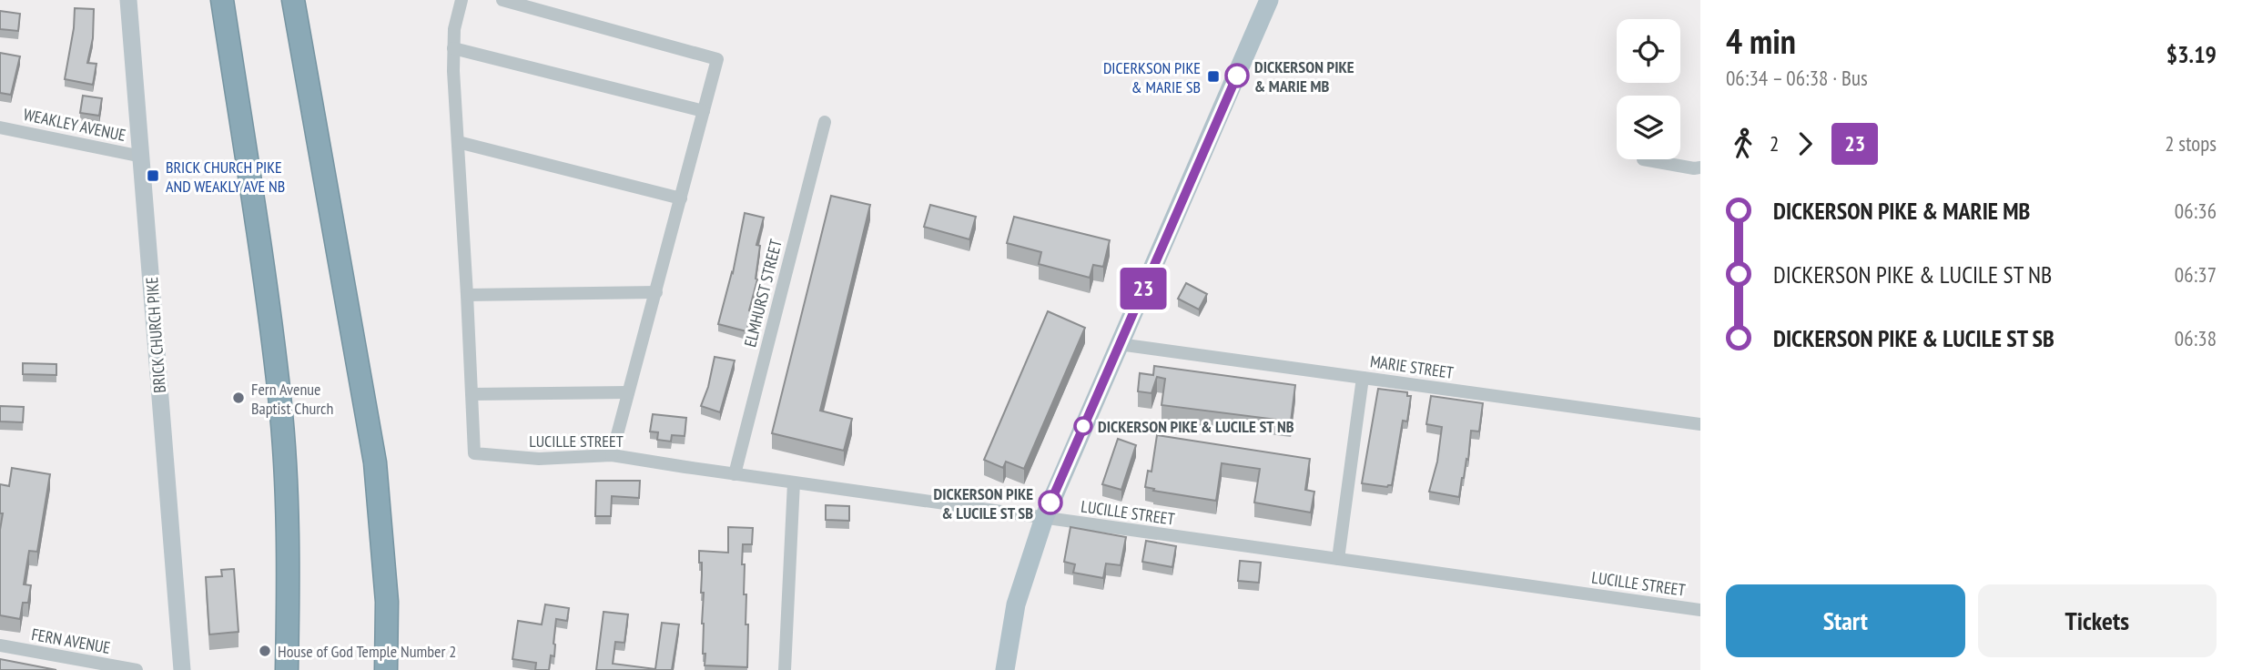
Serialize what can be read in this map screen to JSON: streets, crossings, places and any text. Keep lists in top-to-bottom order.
{
  "streets": {
    "street": [
      "WEAKLEY AVENUE",
      "ELMHURST STREET",
      "BRICK CHURCH PIKE",
      "MARIE STREET",
      "LUCILLE STREET",
      "FERN AVENUE"
    ]
  },
  "crossings": [
    ["WEAKLEY AVENUE", "BRICK CHURCH PIKE"],
    ["ELMHURST STREET", "LUCILLE STREET"]
  ],
  "places": {
    "other": [
      "DICKERSON PIKE & MARIE MB",
      "Fern Avenue Baptist Church",
      "DICKERSON PIKE & LUCILE ST NB",
      "DICKERSON PIKE & LUCILE ST SB",
      "House of God Temple Number 2"
    ],
    "transit": ["DICERKSON PIKE & MARIE SB", "BRICK CHURCH PIKE AND WEAKLY AVE NB"]
  },
  "lines": ["bus line 23"],
  "page": {
    "on_map": "23",
    "heading": ["4 min", "06:34 – 06:38 · Bus", "$3.19"],
    "legs": ["2", "23", "2 stops"],
    "list": [
      {
        "name": "DICKERSON PIKE & MARIE MB",
        "value": "06:36"
      },
      {
        "name": "DICKERSON PIKE & LUCILE ST NB",
        "value": "06:37"
      },
      {
        "name": "DICKERSON PIKE & LUCILE ST SB",
        "value": "06:38"
      }
    ],
    "buttons": ["Start", "Tickets"]
  }
}
